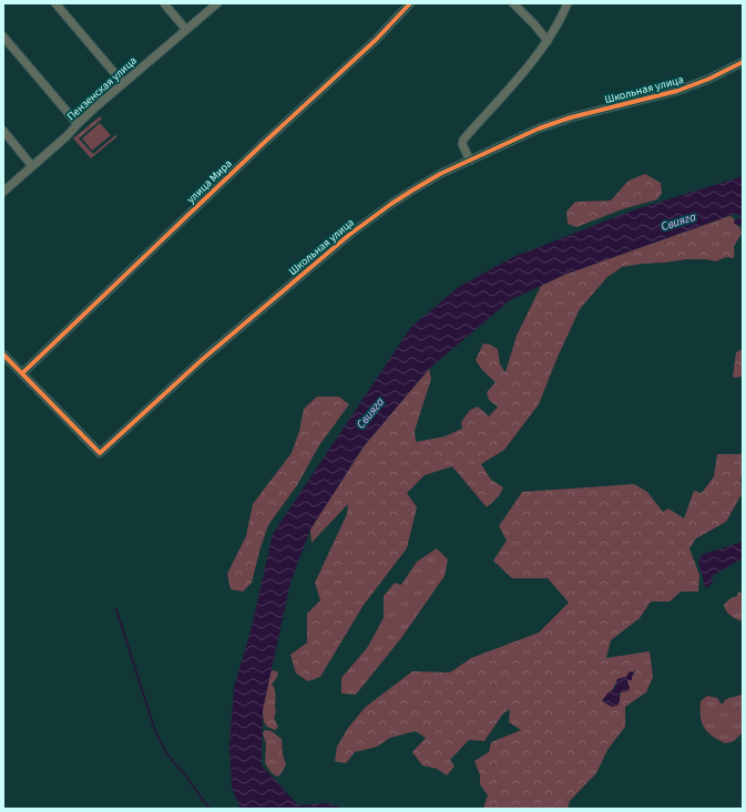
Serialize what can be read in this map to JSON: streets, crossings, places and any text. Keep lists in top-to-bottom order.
{
  "streets": {
    "street": ["Пензенская улица", "Школьная улица", "улица Мира"]
  },
  "crossings": [
    ["Школьная улица", "улица Мира"]
  ],
  "water": ["Свияга"]
}
